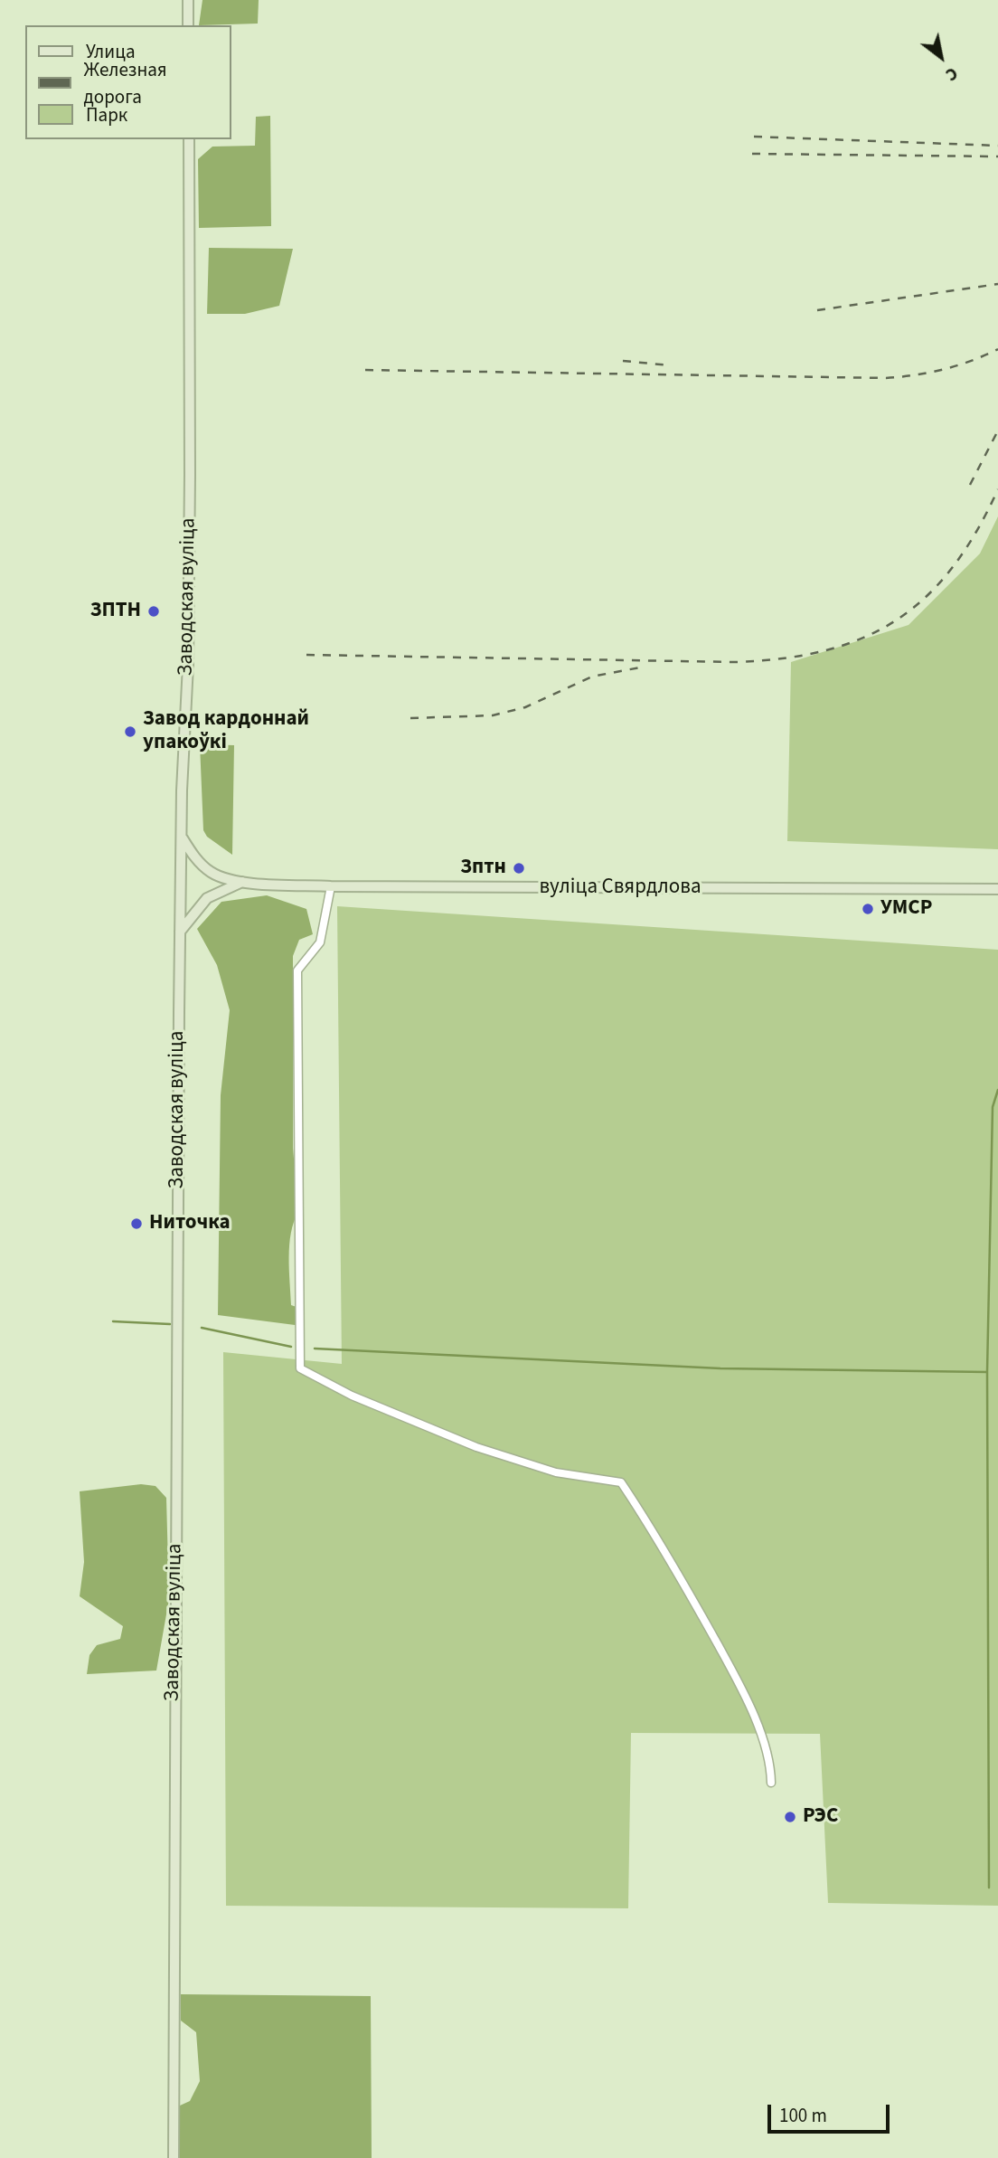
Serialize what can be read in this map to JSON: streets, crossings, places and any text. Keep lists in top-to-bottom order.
{
  "streets": {
    "main road": ["Заводская вуліца", "вуліца Свярдлова"]
  },
  "places": [
    "ЗПТН",
    "Завод кардоннай упакоўкі",
    "Зптн",
    "УМСР",
    "Ниточка",
    "РЭС"
  ],
  "legend": ["Улица", "Железная дорога", "Парк"],
  "scale_bar": "100 m",
  "north": "bottom right"
}
